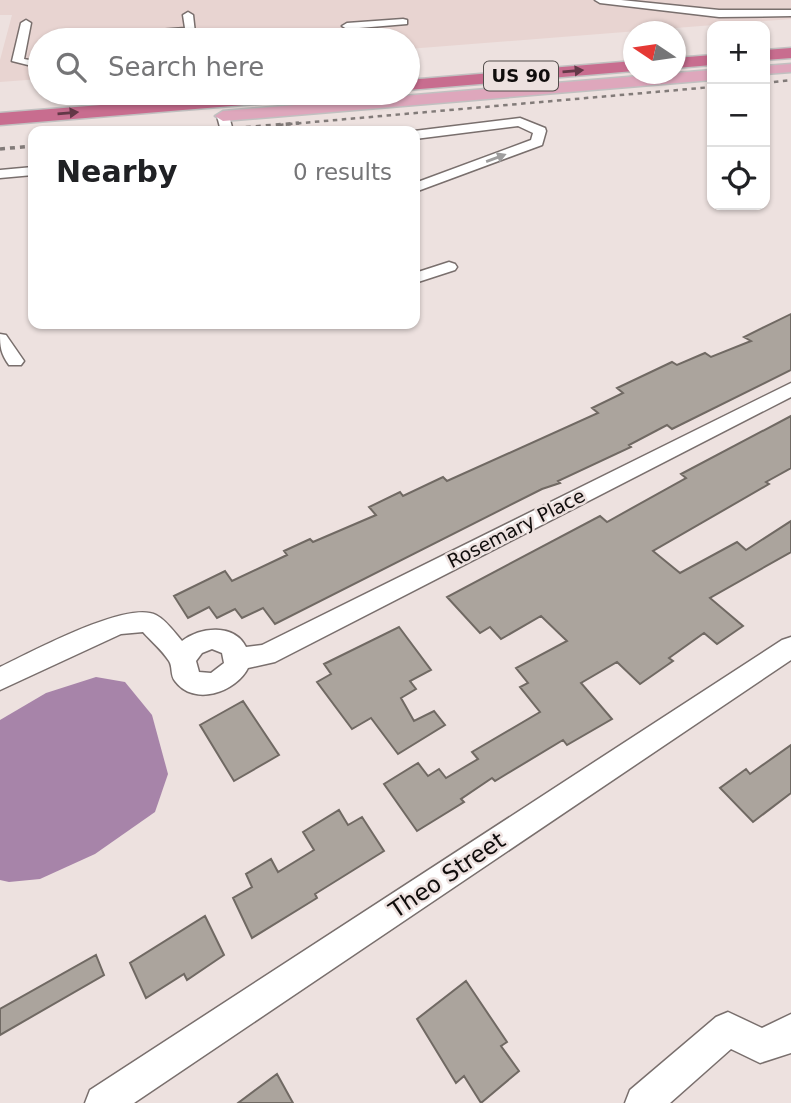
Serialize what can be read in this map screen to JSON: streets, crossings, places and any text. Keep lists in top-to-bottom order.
{
  "streets": {
    "highway": ["US 90"],
    "street": ["Rosemary Place", "Theo Street"]
  },
  "north": "left",
  "page": {
    "map_buttons": ["+", "−"],
    "search": "Search here",
    "heading": ["Nearby", "0 results"]
  }
}
